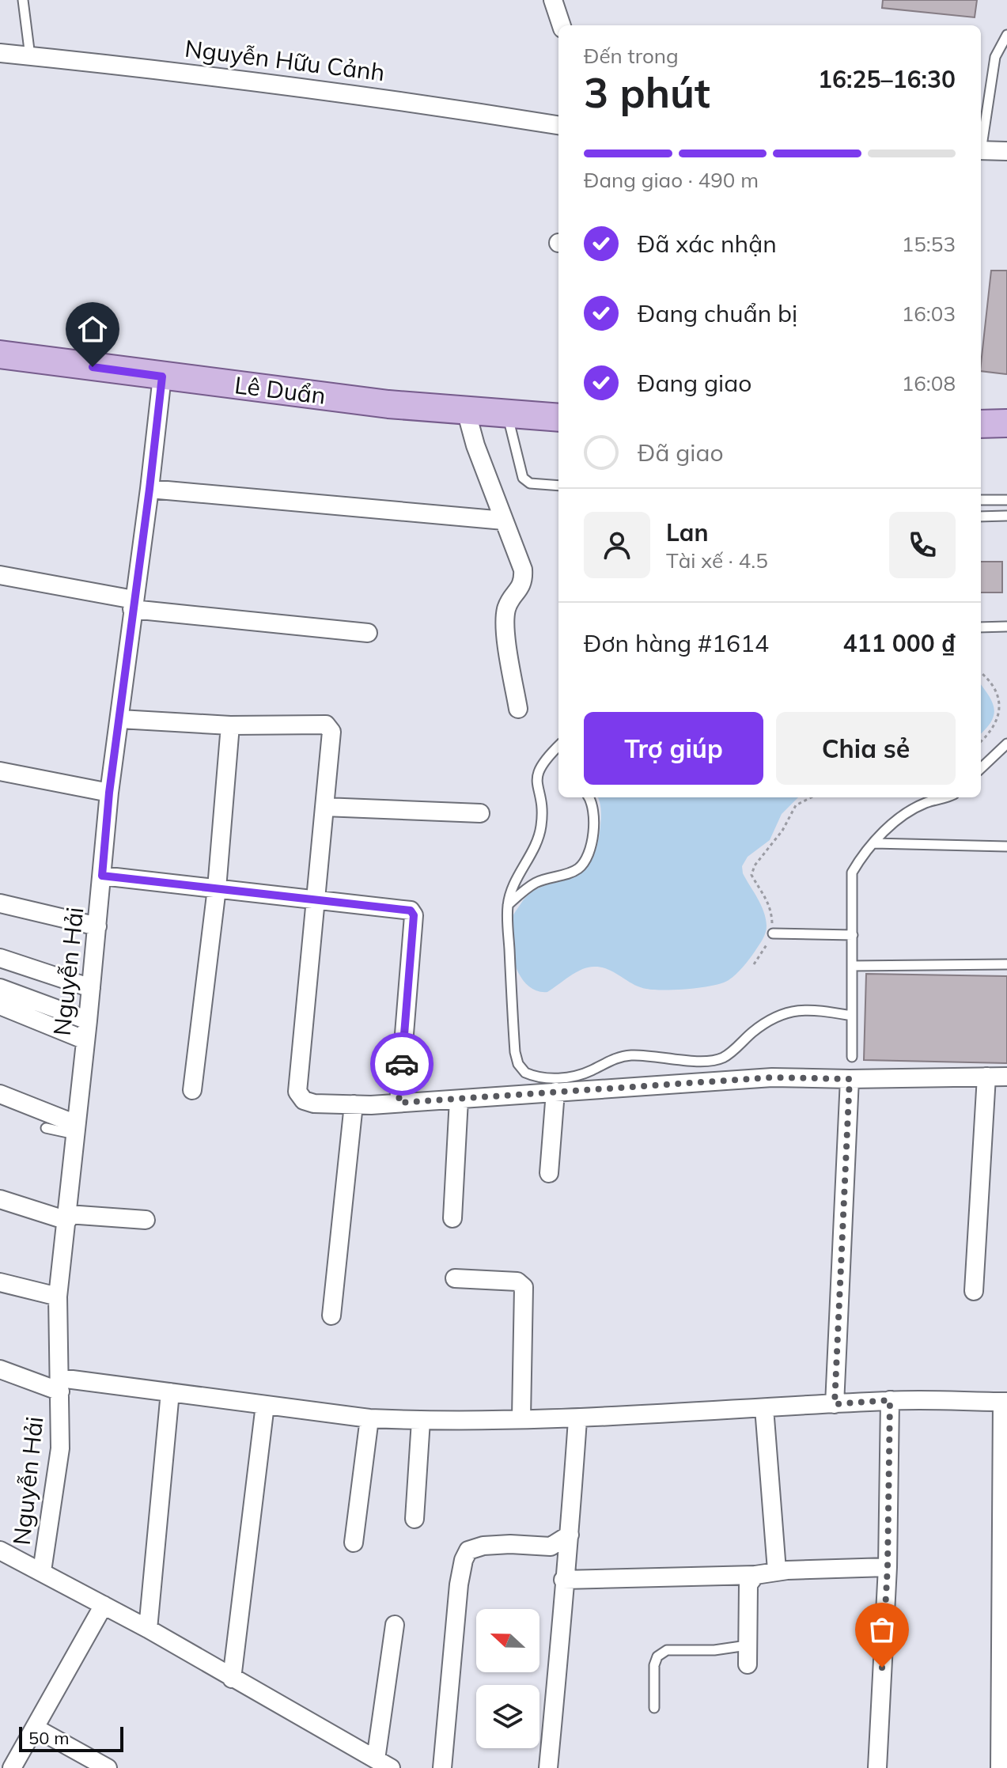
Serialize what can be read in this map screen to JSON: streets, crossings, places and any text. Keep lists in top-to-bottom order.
{
  "streets": {
    "main road": ["Lê Duẩn"],
    "street": ["Nguyễn Hữu Cảnh", "Nguyễn Hải"]
  },
  "crossings": [
    ["Lê Duẩn", "Nguyễn Hải"]
  ],
  "scale_bar": "50 m",
  "north": "left",
  "page": {
    "heading": ["3 phút", "Đến trong", "16:25–16:30"],
    "panel": [
      "Lan",
      "Tài xế · 4.5",
      "Đơn hàng #1614",
      "411 000 ₫"
    ],
    "bar": "Đang giao · 490 m",
    "list": [
      ["Đã xác nhận", "15:53"],
      ["Đang chuẩn bị", "16:03"],
      ["Đang giao", "16:08"],
      "Đã giao"
    ],
    "buttons": ["Trợ giúp", "Chia sẻ"],
    "scale": "50 m"
  }
}
